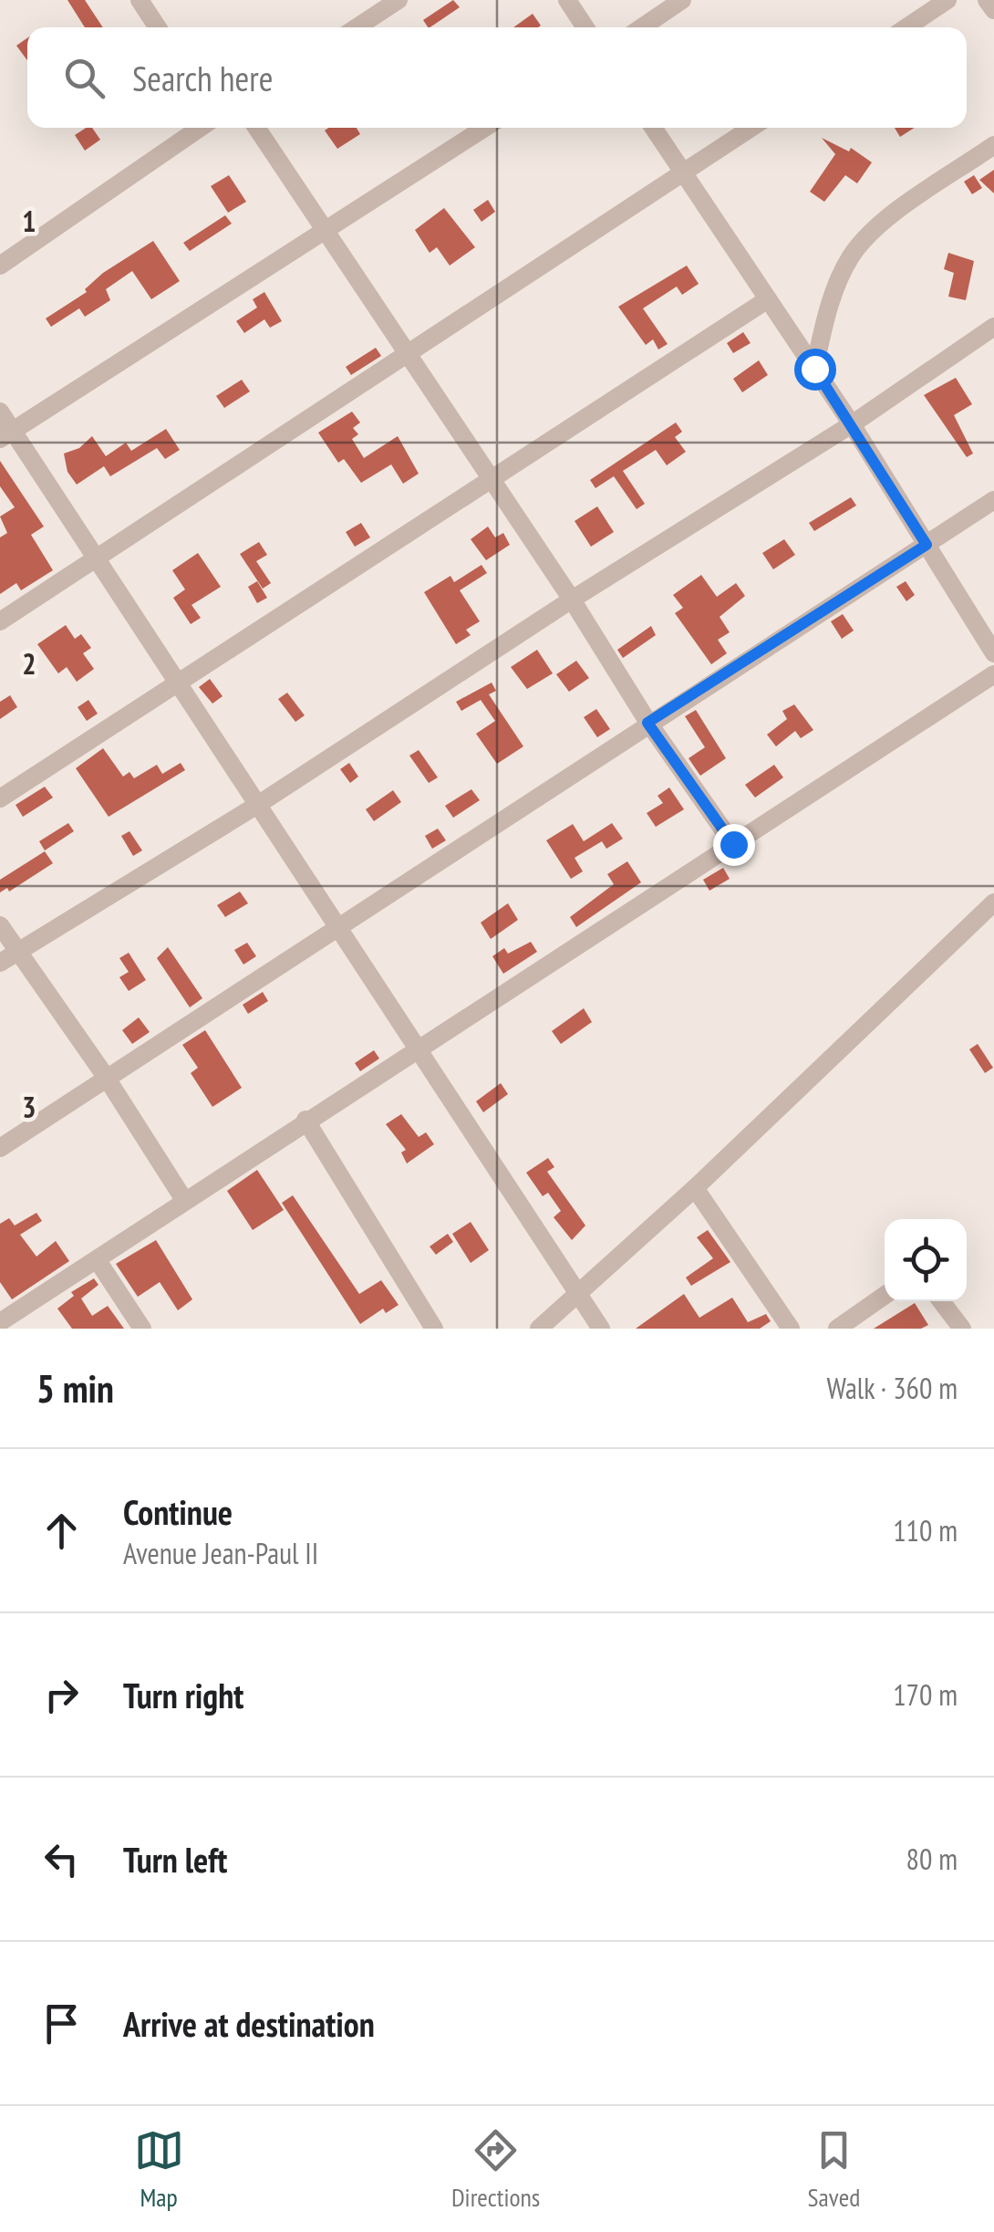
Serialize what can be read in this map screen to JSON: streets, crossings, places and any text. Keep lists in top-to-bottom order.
{
  "page": {
    "search": "Search here",
    "heading": ["5 min", "Walk · 360 m"],
    "list": [
      ["Continue", "Avenue Jean-Paul II", "110 m"],
      ["Turn right", "170 m"],
      ["Turn left", "80 m"],
      "Arrive at destination"
    ],
    "nav": ["Map", "Directions", "Saved"]
  },
  "grid": {
    "rows": ["1", "2", "3"]
  }
}
